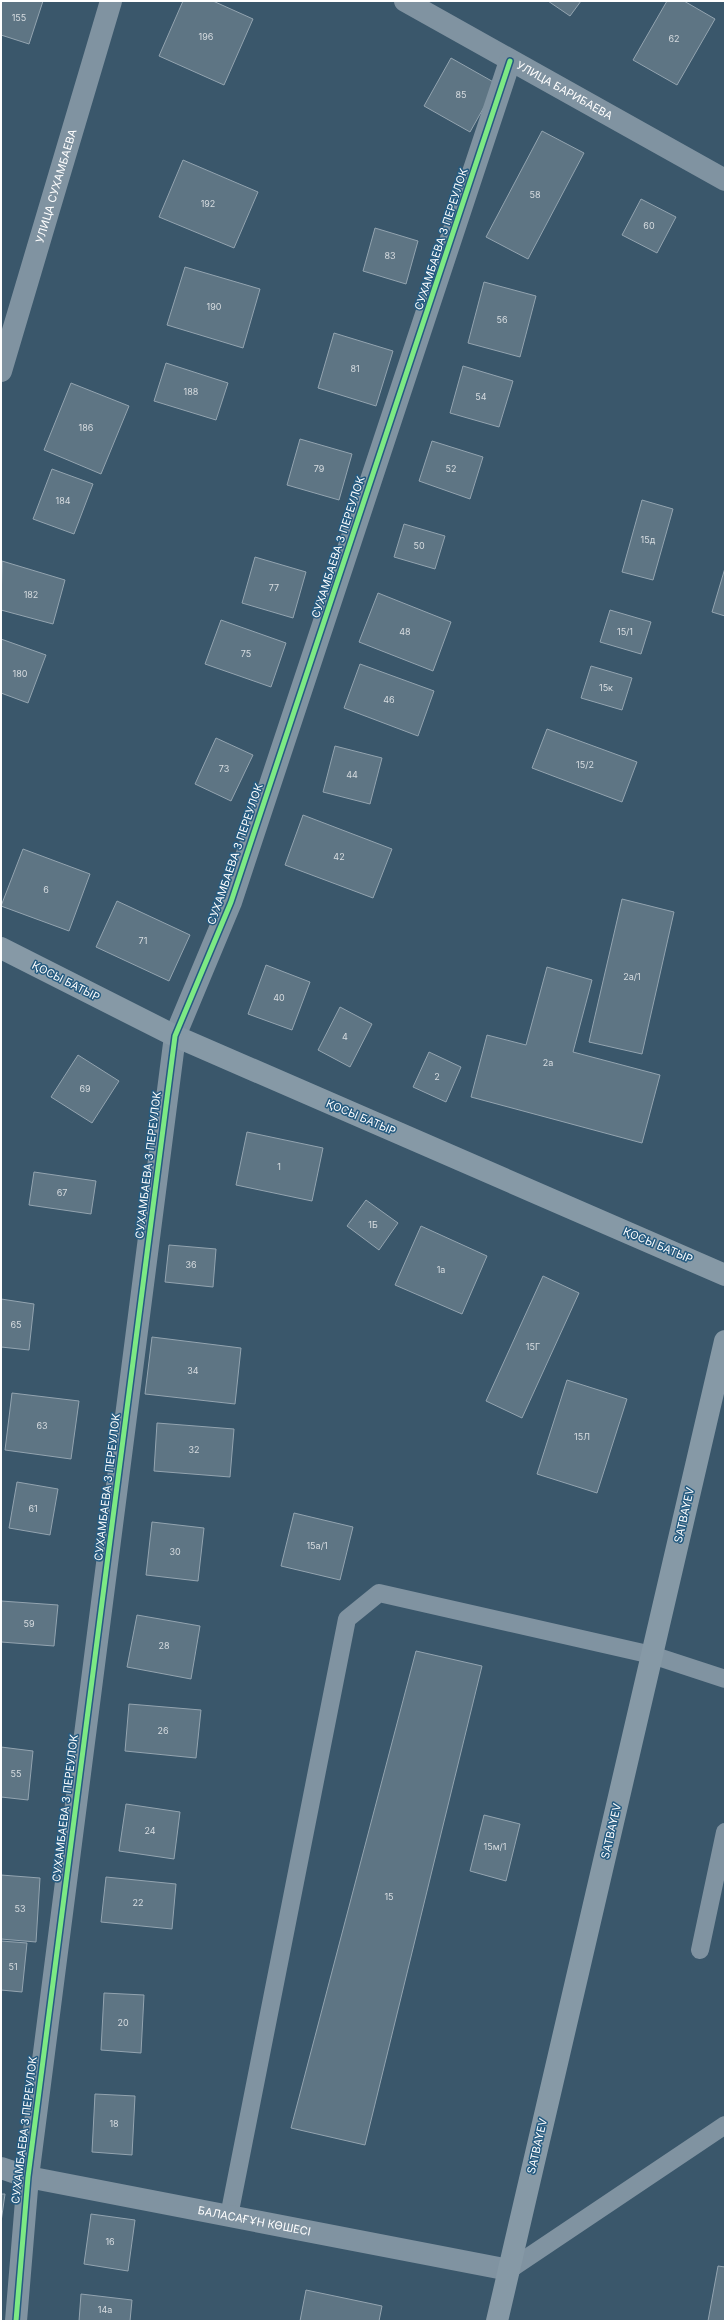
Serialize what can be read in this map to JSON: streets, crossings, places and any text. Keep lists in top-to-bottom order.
{
  "streets": {
    "street": [
      "УЛИЦА БАРИБАЕВА",
      "УЛИЦА СУХАМБАЕВА",
      "СУХАМБАЕВА 3 ПЕРЕУЛОК",
      "ҚОСЫ БАТЫР",
      "SATBAYEV",
      "БАЛАСАҒҰН КӨШЕСІ"
    ]
  },
  "crossings": [
    ["УЛИЦА БАРИБАЕВА", "СУХАМБАЕВА 3 ПЕРЕУЛОК"],
    ["СУХАМБАЕВА 3 ПЕРЕУЛОК", "ҚОСЫ БАТЫР"],
    ["СУХАМБАЕВА 3 ПЕРЕУЛОК", "БАЛАСАҒҰН КӨШЕСІ"],
    ["SATBAYEV", "БАЛАСАҒҰН КӨШЕСІ"]
  ],
  "house_numbers": [
    "155",
    "196",
    "62",
    "85",
    "58",
    "192",
    "60",
    "83",
    "190",
    "56",
    "81",
    "188",
    "54",
    "186",
    "79",
    "52",
    "184",
    "15д",
    "50",
    "77",
    "182",
    "48",
    "15/1",
    "75",
    "180",
    "15к",
    "46",
    "15/2",
    "73",
    "44",
    "42",
    "6",
    "71",
    "2а/1",
    "40",
    "4",
    "2а",
    "2",
    "69",
    "1",
    "67",
    "1Б",
    "36",
    "1а",
    "65",
    "15Г",
    "34",
    "63",
    "15Л",
    "32",
    "61",
    "15а/1",
    "30",
    "59",
    "28",
    "26",
    "55",
    "24",
    "15м/1",
    "15",
    "22",
    "53",
    "51",
    "20",
    "18",
    "16",
    "14а"
  ]
}
